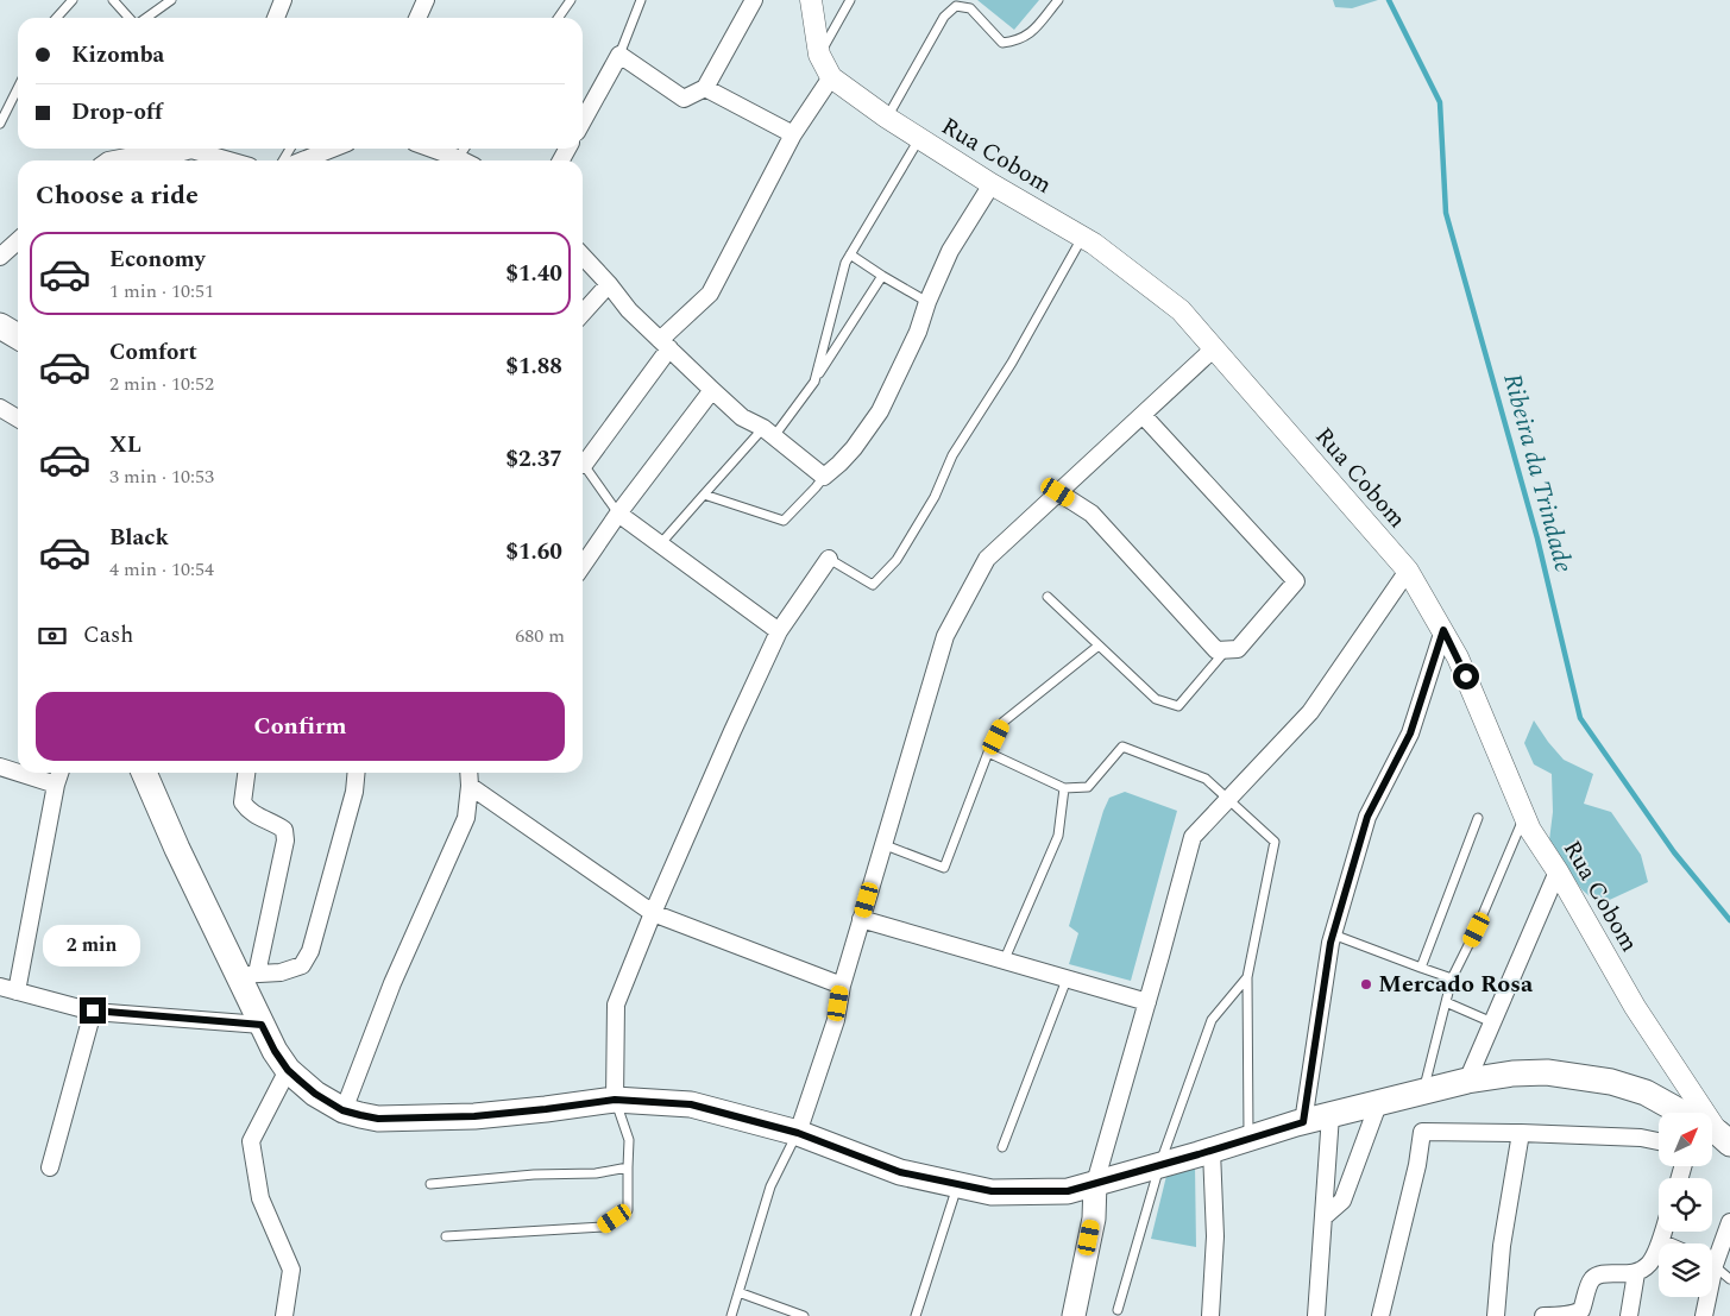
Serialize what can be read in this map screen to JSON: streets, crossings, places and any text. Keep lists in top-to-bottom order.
{
  "streets": {
    "street": ["Rua Cobom"]
  },
  "water": ["Ribeira da Trindade"],
  "places": ["Mercado Rosa"],
  "north": "top right",
  "page": {
    "banner": ["Kizomba", "Drop-off"],
    "heading": "Choose a ride",
    "list": [
      {
        "name": "Economy",
        "note": "1 min · 10:51",
        "value": "$1.40"
      },
      {
        "name": "Comfort",
        "note": "2 min · 10:52",
        "value": "$1.88"
      },
      {
        "name": "XL",
        "note": "3 min · 10:53",
        "value": "$2.37"
      },
      {
        "name": "Black",
        "note": "4 min · 10:54",
        "value": "$1.60"
      }
    ],
    "pay": ["Cash", "680 m"],
    "buttons": "Confirm",
    "bubble": "2 min"
  }
}
